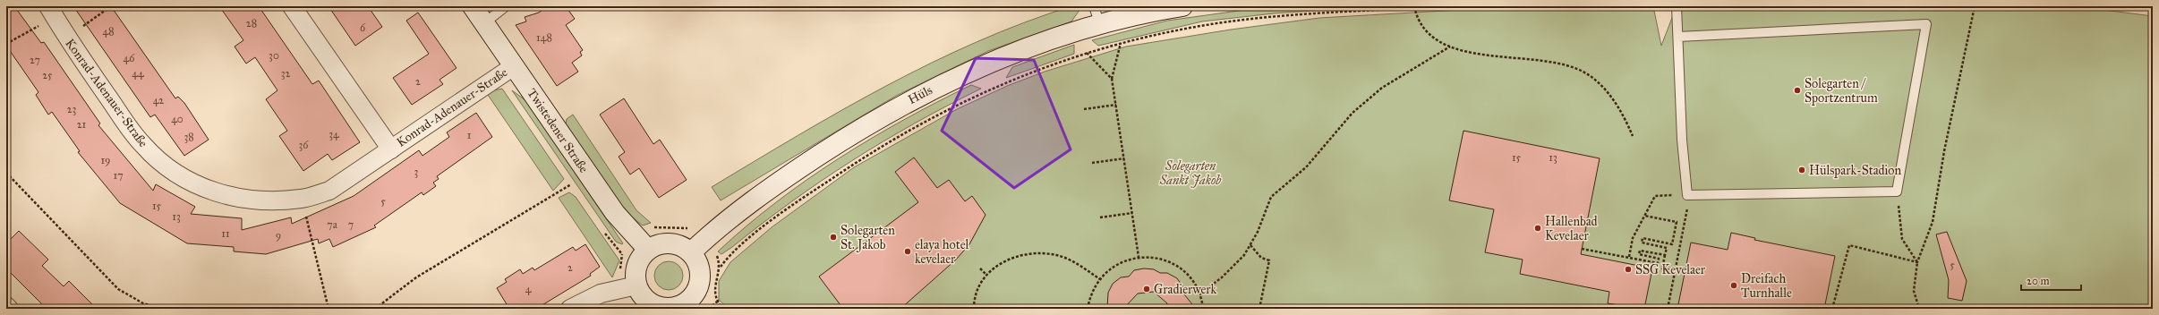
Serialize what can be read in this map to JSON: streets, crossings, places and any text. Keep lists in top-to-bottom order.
{
  "streets": {
    "street": ["Konrad-Adenauer-Straße", "Hüls", "Twistedener Straße"]
  },
  "crossings": [
    ["Konrad-Adenauer-Straße", "Twistedener Straße"],
    ["Hüls", "Twistedener Straße"]
  ],
  "parks": ["Solegarten Sankt Jakob"],
  "places": [
    "Solegarten / Sportzentrum",
    "Hülspark-Stadion",
    "Hallenbad Kevelaer",
    "Solegarten St. Jakob",
    "elaya hotel kevelaer",
    "SSG Kevelaer",
    "Dreifach Turnhalle",
    "Gradierwerk"
  ],
  "house_numbers": [
    "28",
    "6",
    "48",
    "148",
    "30",
    "46",
    "27",
    "44",
    "32",
    "25",
    "2",
    "42",
    "23",
    "40",
    "21",
    "34",
    "1",
    "38",
    "36",
    "15",
    "13",
    "19",
    "3",
    "17",
    "5",
    "15",
    "13",
    "7a",
    "7",
    "11",
    "9",
    "5",
    "2",
    "4"
  ],
  "scale_bar": "20 m"
}
